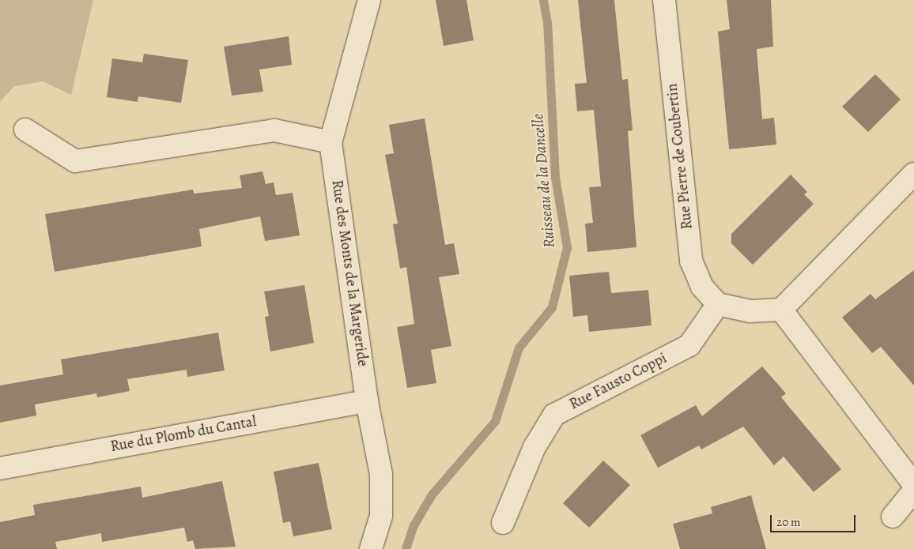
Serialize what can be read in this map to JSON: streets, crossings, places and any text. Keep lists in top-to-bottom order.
{
  "streets": {
    "street": [
      "Rue Pierre de Coubertin",
      "Rue des Monts de la Margeride",
      "Rue Fausto Coppi",
      "Rue du Plomb du Cantal"
    ]
  },
  "crossings": [
    ["Rue Pierre de Coubertin", "Rue Fausto Coppi"],
    ["Rue des Monts de la Margeride", "Rue du Plomb du Cantal"]
  ],
  "water": ["Ruisseau de la Dancelle"],
  "scale_bar": "20 m"
}
